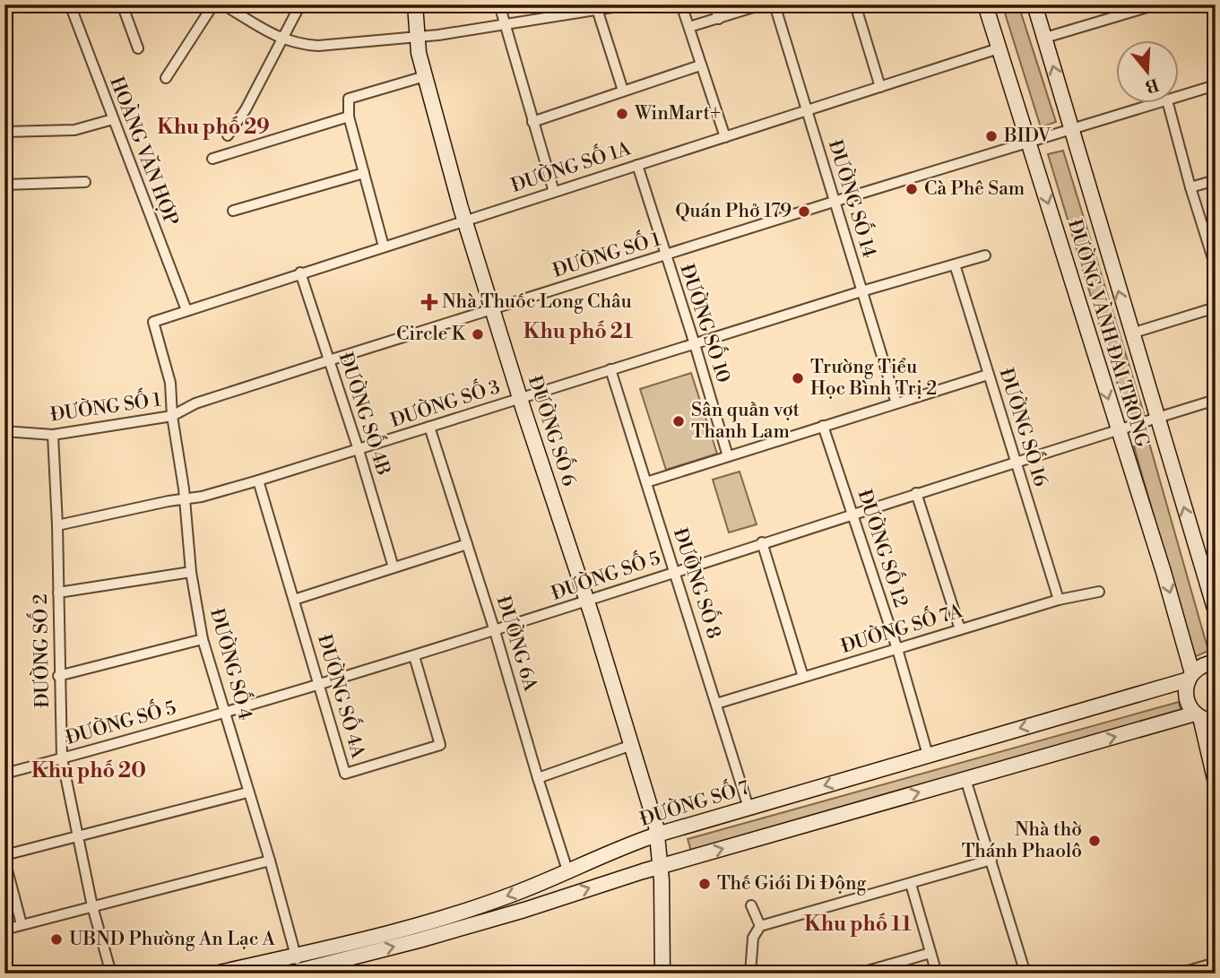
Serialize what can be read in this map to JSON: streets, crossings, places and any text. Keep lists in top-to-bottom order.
{
  "streets": {
    "street": [
      "HOÀNG VĂN HỢP",
      "ĐƯỜNG SỐ 1A",
      "ĐƯỜNG SỐ 14",
      "ĐƯỜNG SỐ 1",
      "ĐƯỜNG SỐ 10",
      "ĐƯỜNG VÀNH ĐAI TRONG",
      "ĐƯỜNG SỐ 3",
      "ĐƯỜNG SỐ 4B",
      "ĐƯỜNG SỐ 16",
      "ĐƯỜNG SỐ 6",
      "ĐƯỜNG SỐ 12",
      "ĐƯỜNG SỐ 5",
      "ĐƯỜNG SỐ 8",
      "ĐƯỜNG SỐ 7A",
      "ĐƯỜNG 6A",
      "ĐƯỜNG SỐ 2",
      "ĐƯỜNG SỐ 4",
      "ĐƯỜNG SỐ 4A",
      "ĐƯỜNG SỐ 7"
    ]
  },
  "crossings": [
    ["HOÀNG VĂN HỢP", "ĐƯỜNG SỐ 1A"],
    ["ĐƯỜNG SỐ 1A", "ĐƯỜNG SỐ 14"],
    ["ĐƯỜNG SỐ 1A", "ĐƯỜNG SỐ 10"],
    ["ĐƯỜNG SỐ 1A", "ĐƯỜNG VÀNH ĐAI TRONG"],
    ["ĐƯỜNG SỐ 1A", "ĐƯỜNG SỐ 4B"],
    ["ĐƯỜNG SỐ 1A", "ĐƯỜNG SỐ 6"],
    ["ĐƯỜNG SỐ 1A", "ĐƯỜNG SỐ 4"],
    ["ĐƯỜNG SỐ 14", "ĐƯỜNG SỐ 1"],
    ["ĐƯỜNG SỐ 14", "ĐƯỜNG SỐ 3"],
    ["ĐƯỜNG SỐ 1", "ĐƯỜNG SỐ 10"],
    ["ĐƯỜNG SỐ 1", "ĐƯỜNG VÀNH ĐAI TRONG"],
    ["ĐƯỜNG SỐ 1", "ĐƯỜNG SỐ 4B"],
    ["ĐƯỜNG SỐ 1", "ĐƯỜNG SỐ 6"],
    ["ĐƯỜNG SỐ 1", "ĐƯỜNG SỐ 2"],
    ["ĐƯỜNG SỐ 1", "ĐƯỜNG SỐ 4"],
    ["ĐƯỜNG SỐ 10", "ĐƯỜNG SỐ 3"],
    ["ĐƯỜNG VÀNH ĐAI TRONG", "ĐƯỜNG SỐ 5"],
    ["ĐƯỜNG VÀNH ĐAI TRONG", "ĐƯỜNG SỐ 7"],
    ["ĐƯỜNG SỐ 3", "ĐƯỜNG SỐ 4B"],
    ["ĐƯỜNG SỐ 3", "ĐƯỜNG SỐ 16"],
    ["ĐƯỜNG SỐ 3", "ĐƯỜNG SỐ 6"],
    ["ĐƯỜNG SỐ 3", "ĐƯỜNG SỐ 8"],
    ["ĐƯỜNG SỐ 3", "ĐƯỜNG 6A"],
    ["ĐƯỜNG SỐ 3", "ĐƯỜNG SỐ 2"],
    ["ĐƯỜNG SỐ 3", "ĐƯỜNG SỐ 4"],
    ["ĐƯỜNG SỐ 3", "ĐƯỜNG SỐ 4A"],
    ["ĐƯỜNG SỐ 16", "ĐƯỜNG SỐ 5"],
    ["ĐƯỜNG SỐ 16", "ĐƯỜNG SỐ 7A"],
    ["ĐƯỜNG SỐ 6", "ĐƯỜNG SỐ 5"],
    ["ĐƯỜNG SỐ 6", "ĐƯỜNG SỐ 7"],
    ["ĐƯỜNG SỐ 12", "ĐƯỜNG SỐ 5"],
    ["ĐƯỜNG SỐ 12", "ĐƯỜNG SỐ 7A"],
    ["ĐƯỜNG SỐ 12", "ĐƯỜNG SỐ 7"],
    ["ĐƯỜNG SỐ 5", "ĐƯỜNG SỐ 8"],
    ["ĐƯỜNG SỐ 5", "ĐƯỜNG 6A"],
    ["ĐƯỜNG SỐ 5", "ĐƯỜNG SỐ 2"],
    ["ĐƯỜNG SỐ 5", "ĐƯỜNG SỐ 4"],
    ["ĐƯỜNG SỐ 5", "ĐƯỜNG SỐ 4A"],
    ["ĐƯỜNG SỐ 8", "ĐƯỜNG SỐ 7A"],
    ["ĐƯỜNG SỐ 8", "ĐƯỜNG SỐ 7"],
    ["ĐƯỜNG 6A", "ĐƯỜNG SỐ 7"],
    ["ĐƯỜNG SỐ 4", "ĐƯỜNG SỐ 7"]
  ],
  "districts": [
    "Khu phố 29",
    "Khu phố 21",
    "Khu phố 20",
    "Khu phố 11"
  ],
  "places": {
    "other": [
      "WinMart+",
      "BIDV",
      "Cà Phê Sam",
      "Quán Phở 179",
      "Circle K",
      "Trường Tiểu Học Bình Trị 2",
      "Sân quần vợt Thanh Lam",
      "Nhà thờ Thánh Phaolô",
      "Thế Giới Di Động",
      "UBND Phường An Lạc A"
    ],
    "health": ["Nhà Thuốc Long Châu"]
  },
  "north": "bottom"
}
